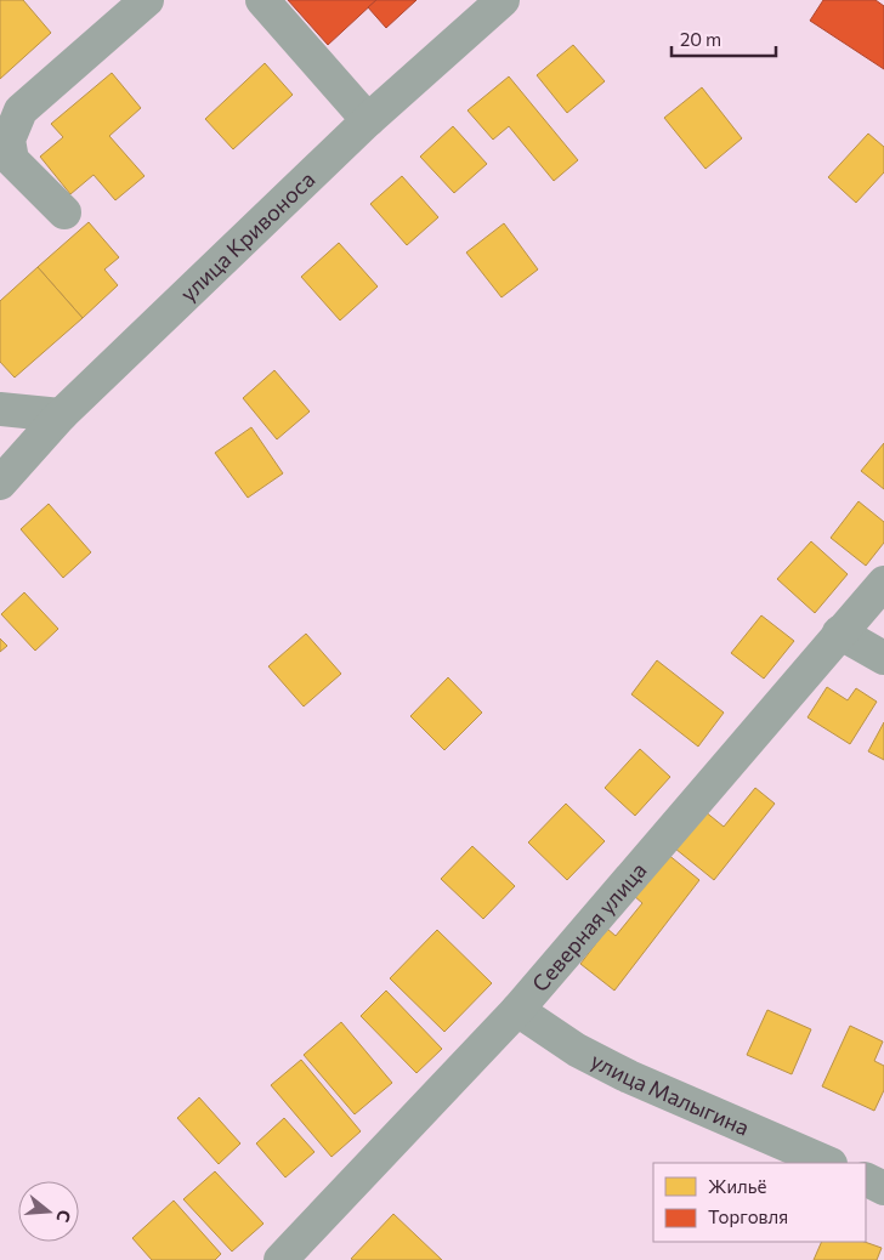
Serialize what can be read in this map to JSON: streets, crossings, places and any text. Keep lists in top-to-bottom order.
{
  "streets": {
    "street": ["улица Кривоноса", "Северная улица", "улица Малыгина"]
  },
  "crossings": [
    ["Северная улица", "улица Малыгина"]
  ],
  "legend": ["Жильё", "Торговля"],
  "scale_bar": "20 m",
  "north": "right"
}
